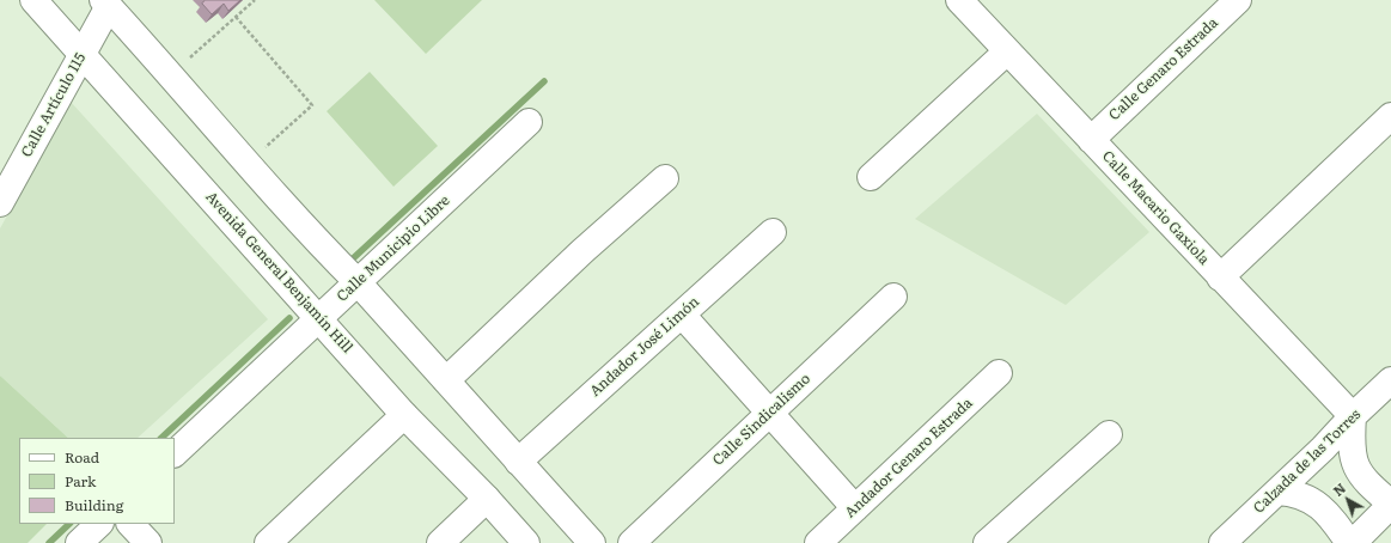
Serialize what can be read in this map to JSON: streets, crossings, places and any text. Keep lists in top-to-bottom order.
{
  "streets": {
    "street": [
      "Calle Genaro Estrada",
      "Calle Artículo 115",
      "Calle Macario Gaxiola",
      "Calle Municipio Libre",
      "Avenida General Benjamín Hill",
      "Andador José Limón",
      "Calle Sindicalismo",
      "Andador Genaro Estrada",
      "Calzada de las Torres"
    ]
  },
  "crossings": [
    ["Calle Genaro Estrada", "Calle Macario Gaxiola"],
    ["Calle Artículo 115", "Avenida General Benjamín Hill"],
    ["Calle Macario Gaxiola", "Calzada de las Torres"],
    ["Calle Municipio Libre", "Avenida General Benjamín Hill"]
  ],
  "legend": ["Road", "Park", "Building"],
  "north": "top left"
}
